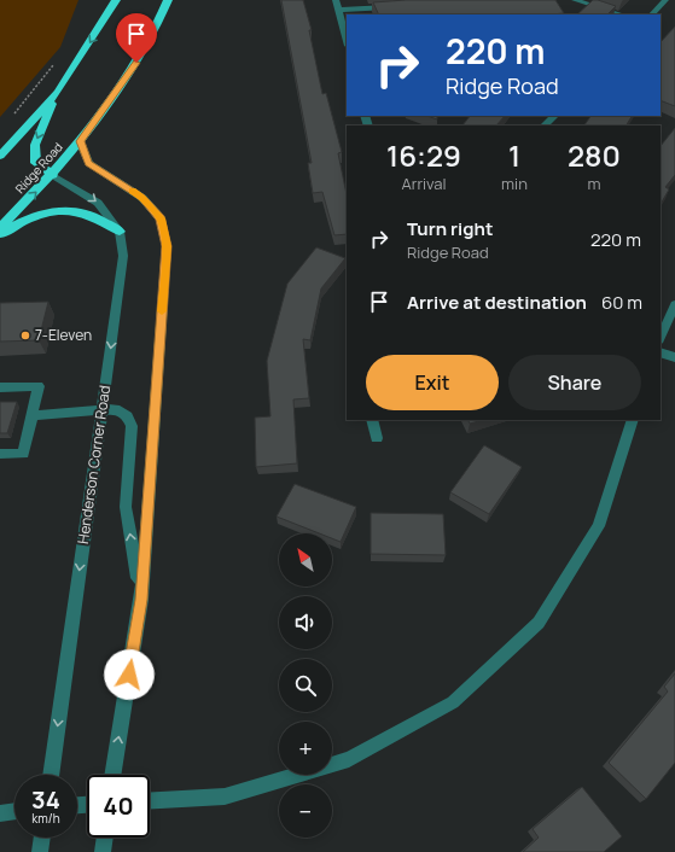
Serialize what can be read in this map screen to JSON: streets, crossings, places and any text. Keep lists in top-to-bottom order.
{
  "streets": {
    "highway": ["Ridge Road"],
    "street": ["Henderson Corner Road"]
  },
  "crossings": [
    ["Ridge Road", "Henderson Corner Road"]
  ],
  "places": ["7-Eleven"],
  "north": "top left",
  "page": {
    "turn": ["220 m", "Ridge Road"],
    "eta": [
      "16:29",
      "Arrival",
      "1",
      "min",
      "280",
      "m"
    ],
    "list": [
      {
        "name": "Turn right",
        "note": "Ridge Road",
        "value": "220 m"
      },
      {
        "name": "Arrive at destination",
        "value": "60 m"
      }
    ],
    "buttons": ["Exit", "Share"],
    "map_buttons": ["+", "−"],
    "speed": "34 km/h",
    "limit": "40"
  }
}
